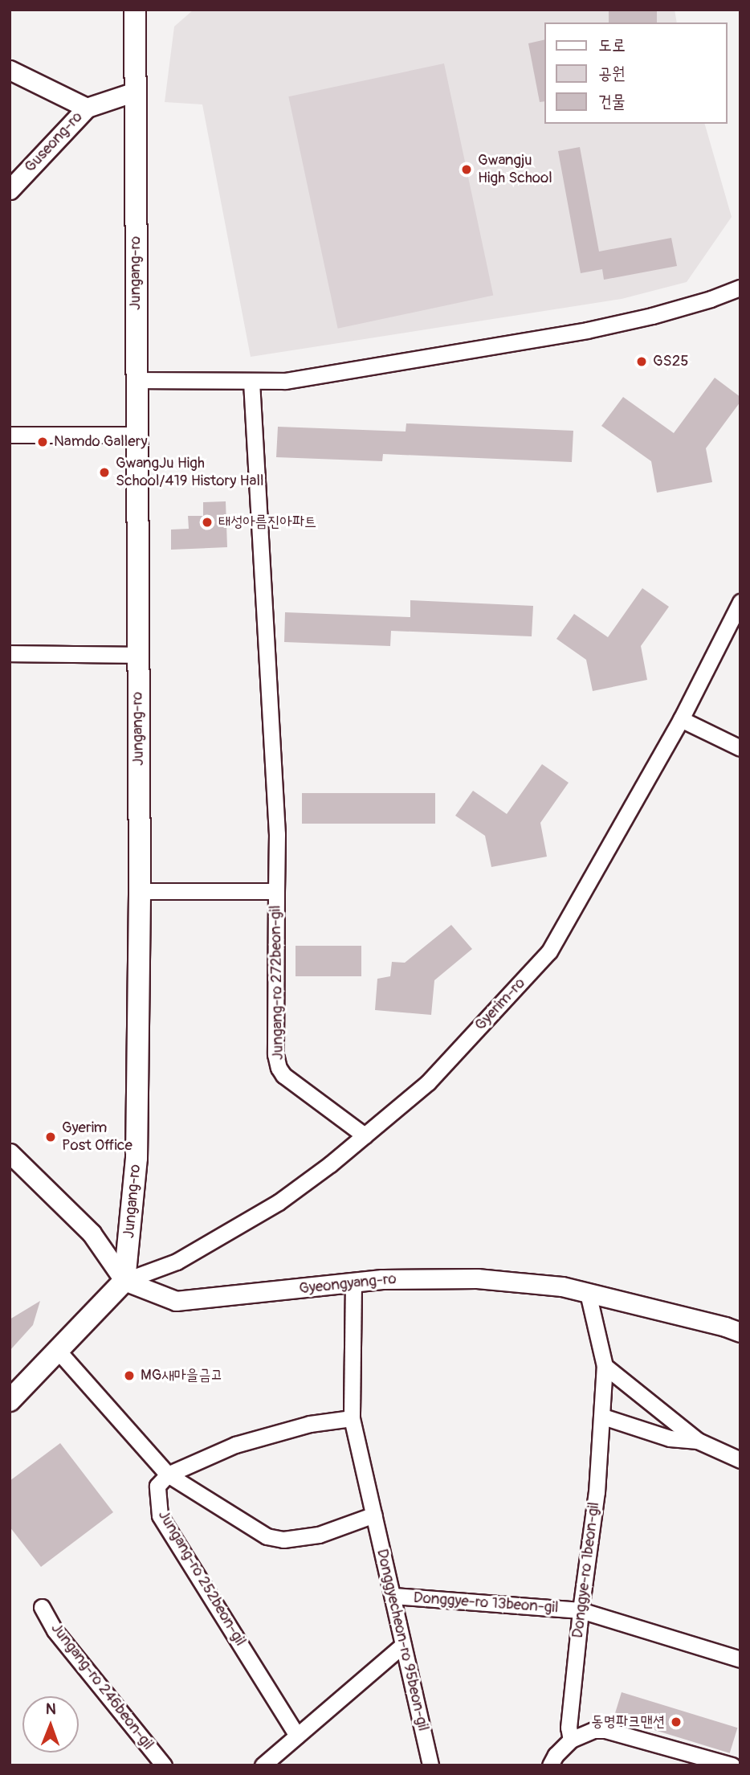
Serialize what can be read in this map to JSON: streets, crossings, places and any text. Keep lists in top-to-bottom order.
{
  "streets": {
    "main road": ["Jungang-ro"],
    "street": [
      "Guseong-ro",
      "Jungang-ro 272beon-gil",
      "Gyerim-ro",
      "Gyeongyang-ro",
      "Donggye-ro 1beon-gil",
      "Jungang-ro 252beon-gil",
      "Donggye-ro 13beon-gil",
      "Donggyecheon-ro 95beon-gil",
      "Jungang-ro 246beon-gil"
    ]
  },
  "crossings": [
    ["Guseong-ro", "Jungang-ro"],
    ["Jungang-ro", "Jungang-ro 272beon-gil"],
    ["Jungang-ro", "Gyerim-ro"],
    ["Jungang-ro", "Gyeongyang-ro"],
    ["Jungang-ro 272beon-gil", "Gyerim-ro"],
    ["Gyerim-ro", "Gyeongyang-ro"],
    ["Gyeongyang-ro", "Donggye-ro 1beon-gil"],
    ["Gyeongyang-ro", "Donggyecheon-ro 95beon-gil"],
    ["Donggye-ro 1beon-gil", "Donggye-ro 13beon-gil"],
    ["Donggye-ro 13beon-gil", "Donggyecheon-ro 95beon-gil"]
  ],
  "places": [
    "Gwangju High School",
    "GS25",
    "Namdo Gallery",
    "GwangJu High School/419 History Hall",
    "태성아름진아파트",
    "Gyerim Post Office",
    "MG새마을금고",
    "동명파크맨션"
  ],
  "legend": ["도로", "공원", "건물"],
  "north": "top"
}
